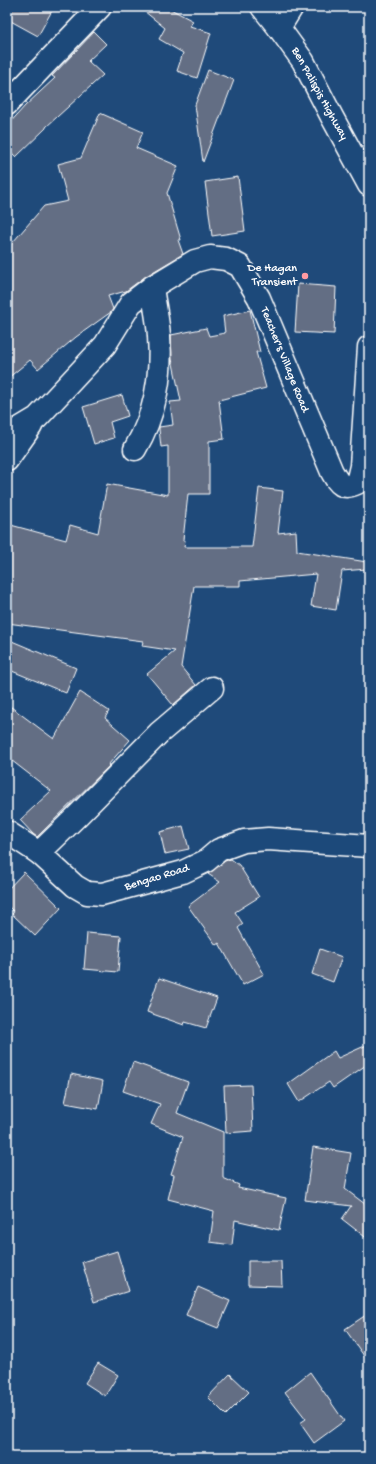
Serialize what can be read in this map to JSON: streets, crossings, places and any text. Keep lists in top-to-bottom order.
{
  "streets": {
    "street": ["Ben Palispis Highway", "Teacher's Village Road", "Bengao Road"]
  },
  "places": ["De Hagan Transient"]
}
